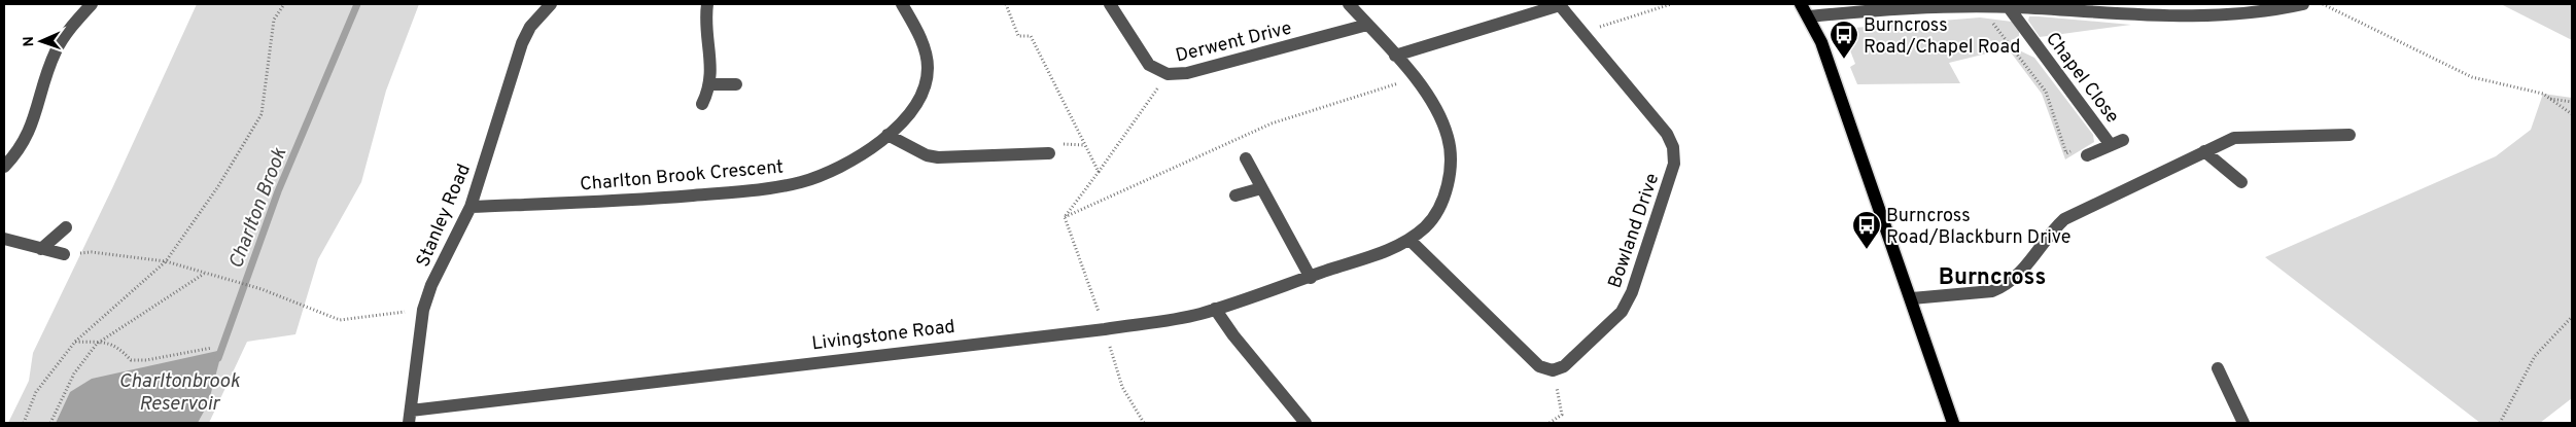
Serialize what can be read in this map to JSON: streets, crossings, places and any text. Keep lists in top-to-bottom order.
{
  "streets": {
    "street": [
      "Derwent Drive",
      "Chapel Close",
      "Charlton Brook Crescent",
      "Stanley Road",
      "Bowland Drive",
      "Livingstone Road"
    ]
  },
  "crossings": [
    ["Derwent Drive", "Livingstone Road"],
    ["Charlton Brook Crescent", "Stanley Road"],
    ["Stanley Road", "Livingstone Road"],
    ["Bowland Drive", "Livingstone Road"]
  ],
  "districts": ["Burncross"],
  "water": ["Charlton Brook", "Charltonbrook Reservoir"],
  "places": {
    "bus stop": ["Burncross Road/Chapel Road", "Burncross Road/Blackburn Drive"]
  },
  "north": "left"
}
